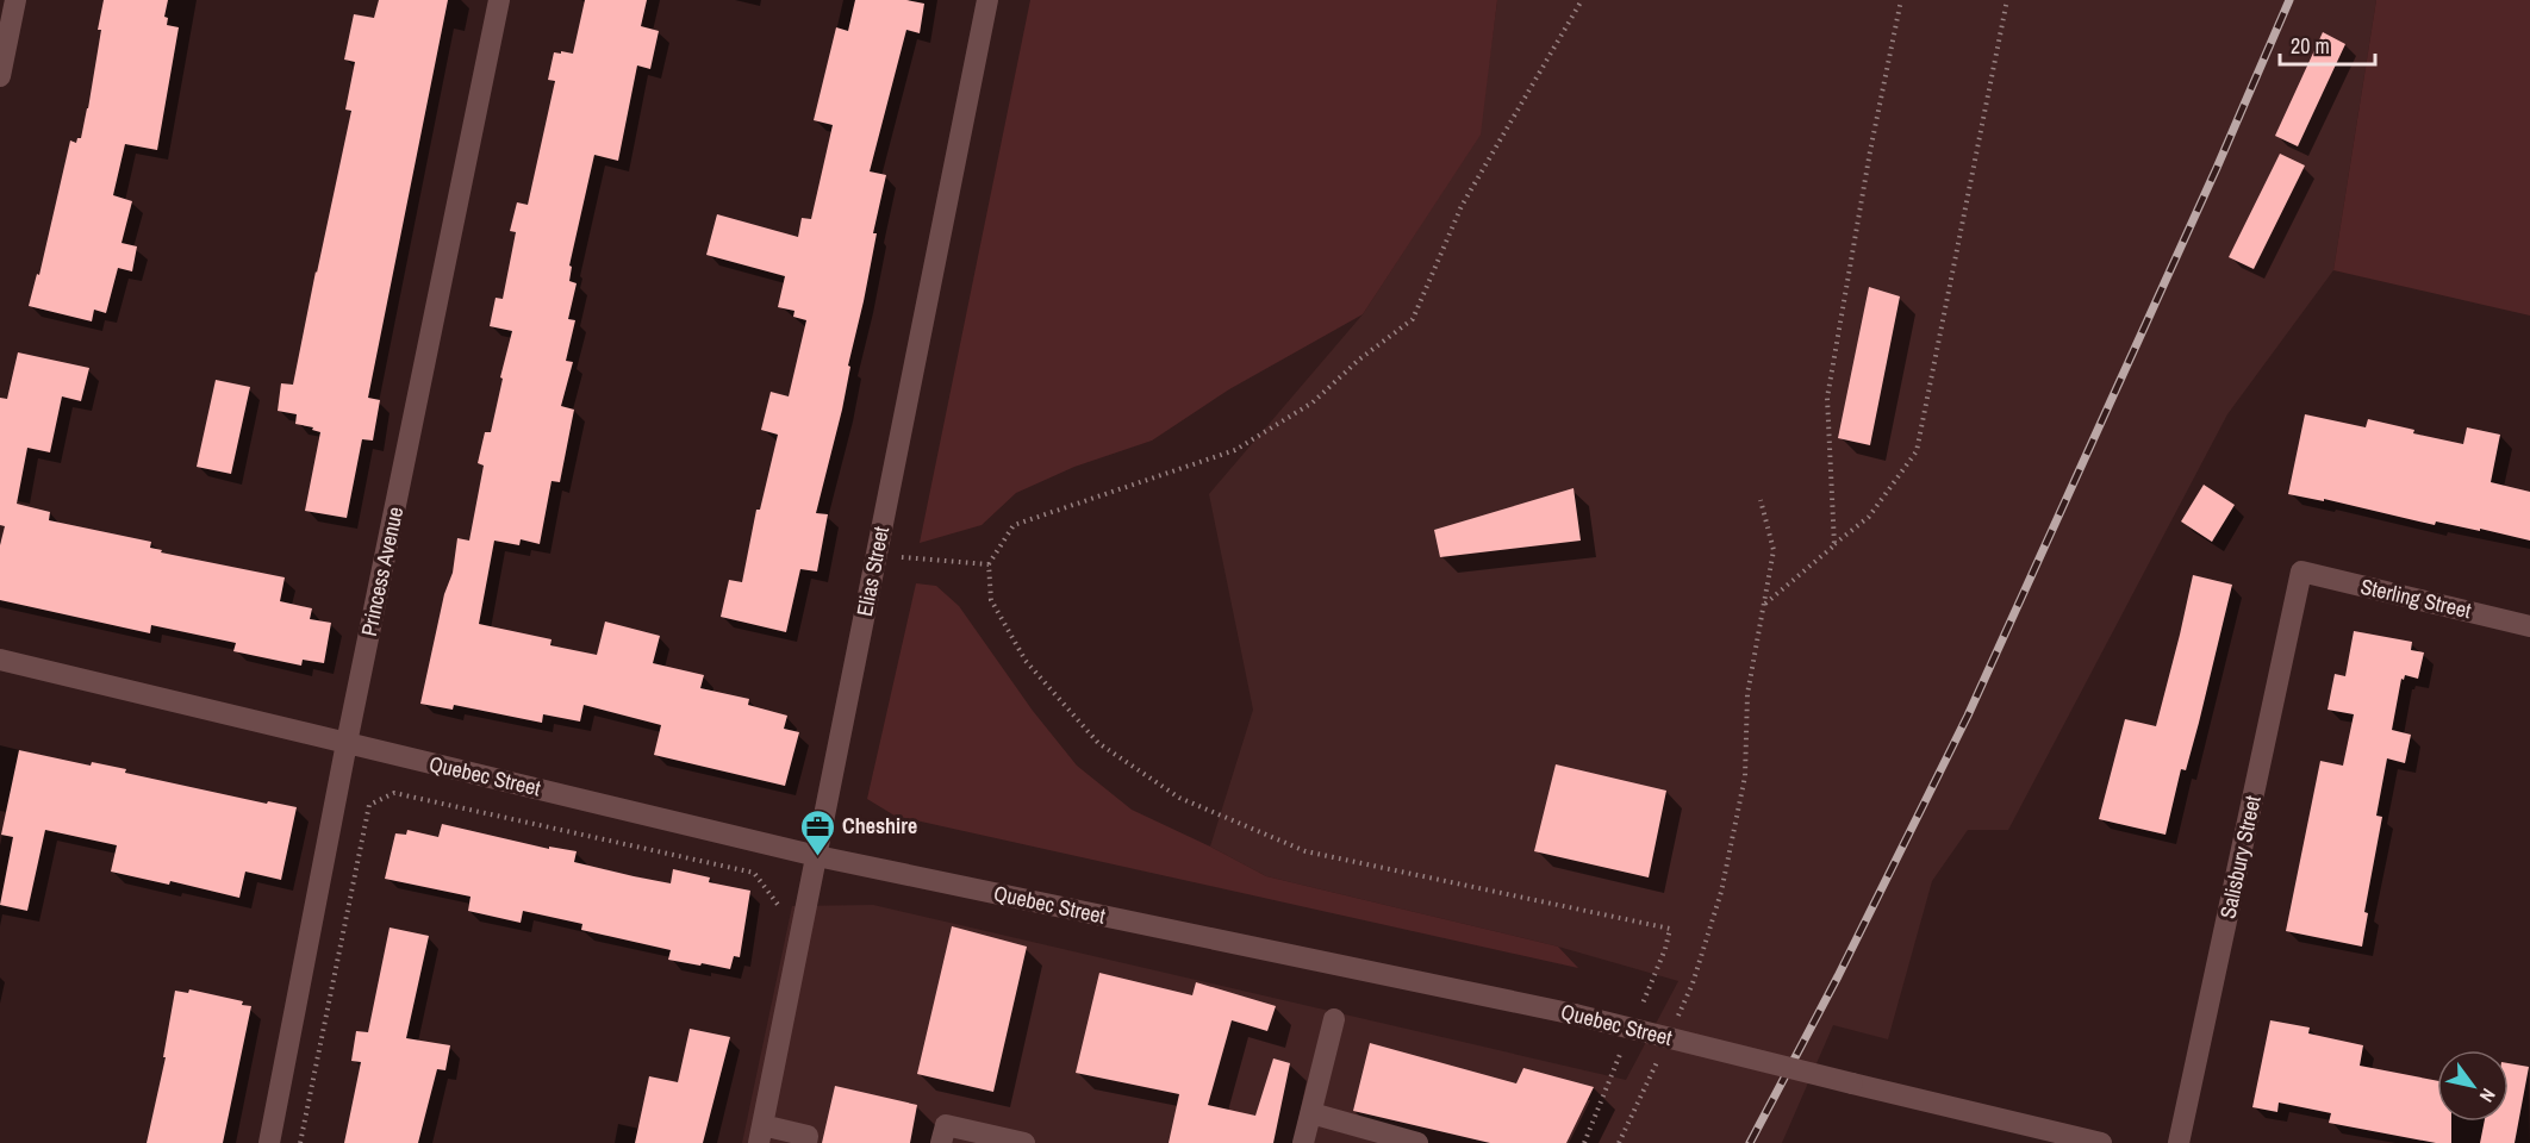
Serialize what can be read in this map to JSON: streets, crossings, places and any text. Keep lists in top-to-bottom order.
{
  "streets": {
    "street": [
      "Princess Avenue",
      "Elias Street",
      "Sterling Street",
      "Quebec Street",
      "Salisbury Street"
    ]
  },
  "crossings": [
    ["Princess Avenue", "Quebec Street"],
    ["Elias Street", "Quebec Street"],
    ["Sterling Street", "Salisbury Street"]
  ],
  "places": {
    "office": ["Cheshire"]
  },
  "scale_bar": "20 m",
  "north": "bottom right"
}
